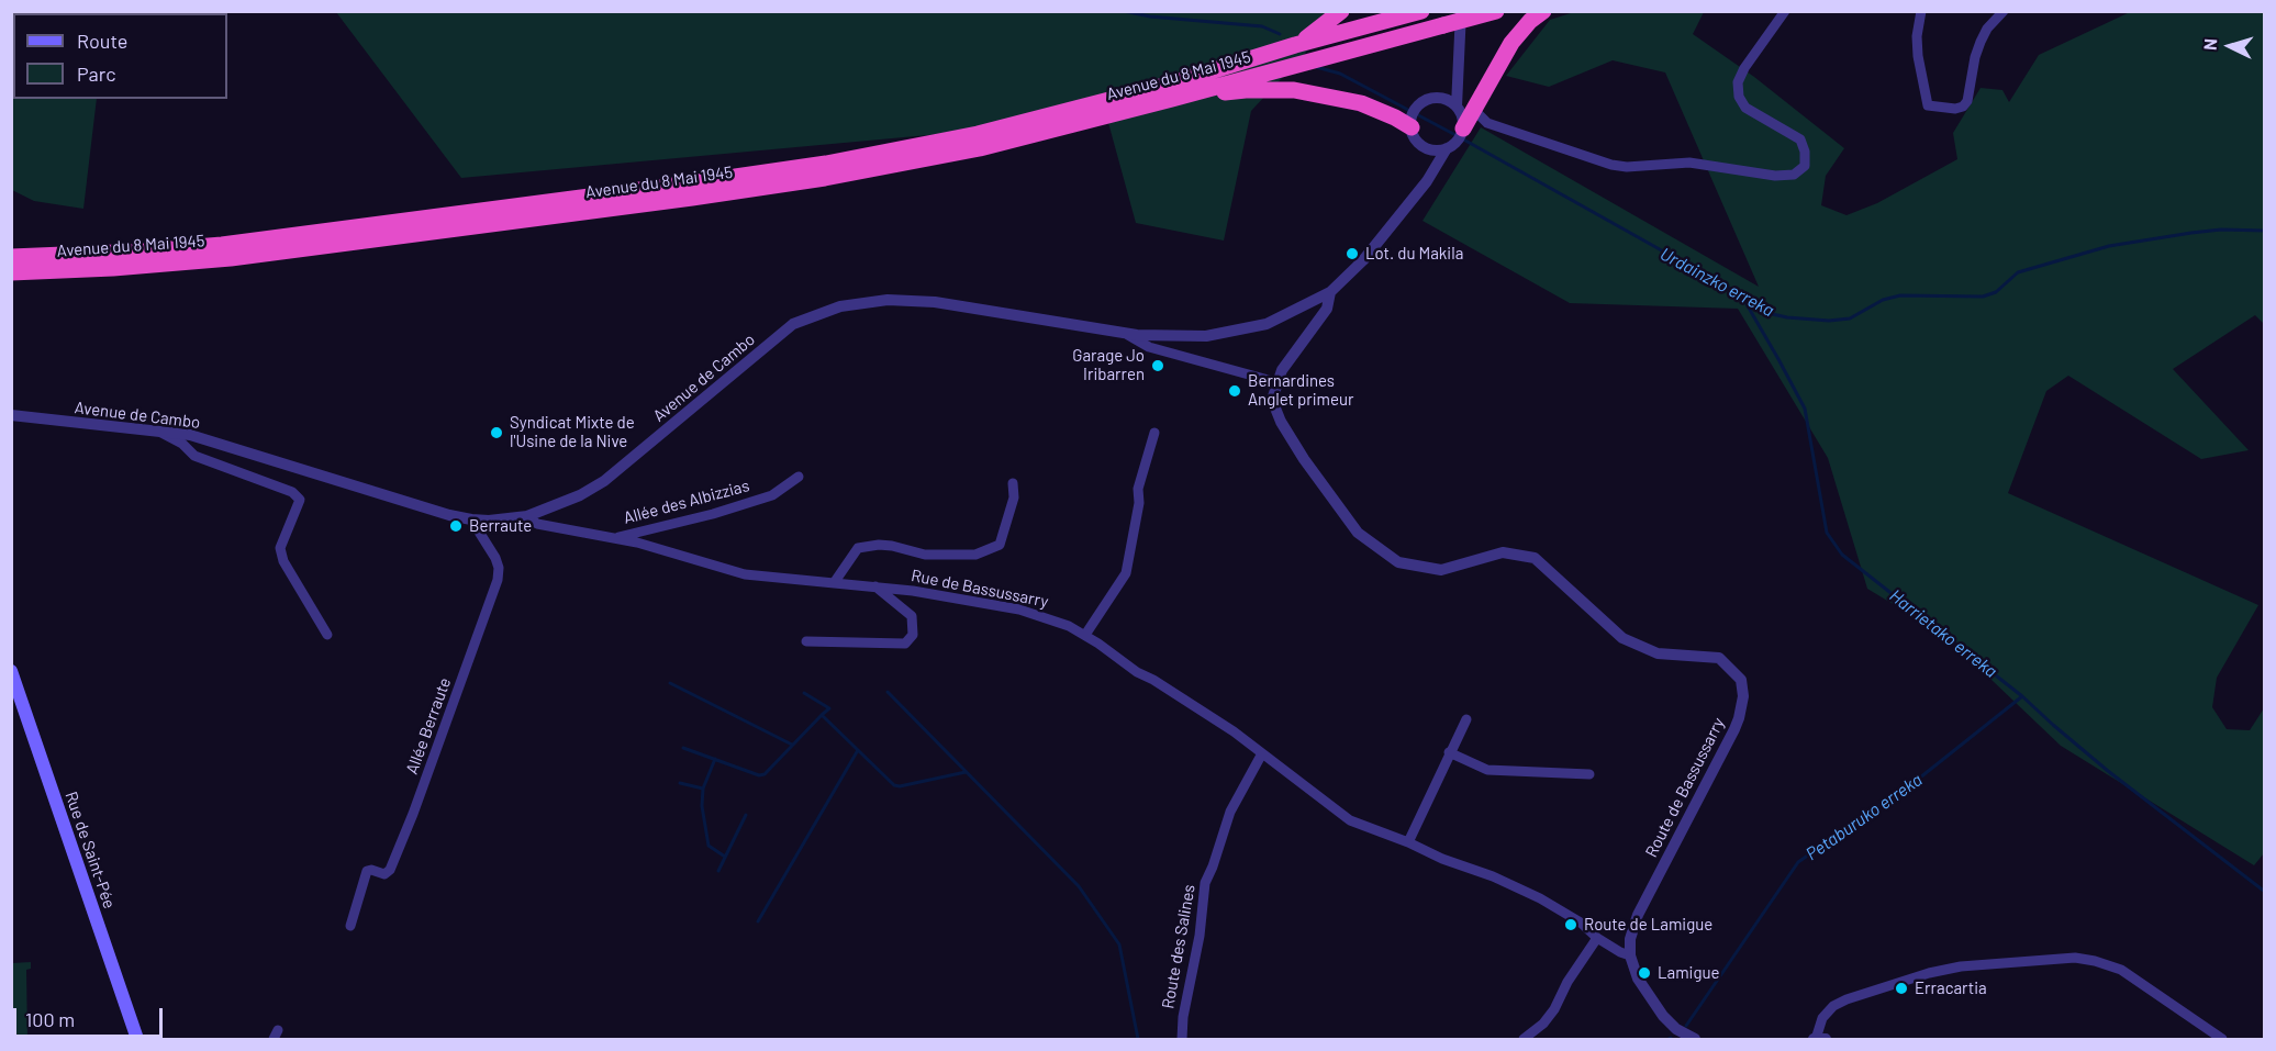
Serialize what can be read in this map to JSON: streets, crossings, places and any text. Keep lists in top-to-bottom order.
{
  "streets": {
    "highway": ["Avenue du 8 Mai 1945"],
    "main road": ["Rue de Saint-Pée"],
    "street": [
      "Avenue de Cambo",
      "Allée des Albizzias",
      "Rue de Bassussarry",
      "Allée Berraute",
      "Route de Bassussarry",
      "Route des Salines"
    ]
  },
  "crossings": [
    ["Avenue de Cambo", "Rue de Bassussarry"],
    ["Avenue de Cambo", "Allée Berraute"],
    ["Avenue de Cambo", "Route de Bassussarry"],
    ["Allée des Albizzias", "Rue de Bassussarry"],
    ["Rue de Bassussarry", "Route des Salines"]
  ],
  "water": ["Urdainzko erreka", "Harrietako erreka", "Petaburuko erreka"],
  "places": [
    "Lot. du Makila",
    "Garage Jo Iribarren",
    "Bernardines Anglet primeur",
    "Syndicat Mixte de l'Usine de la Nive",
    "Berraute",
    "Route de Lamigue",
    "Lamigue",
    "Erracartia"
  ],
  "legend": ["Route", "Parc"],
  "scale_bar": "100 m",
  "north": "left"
}
